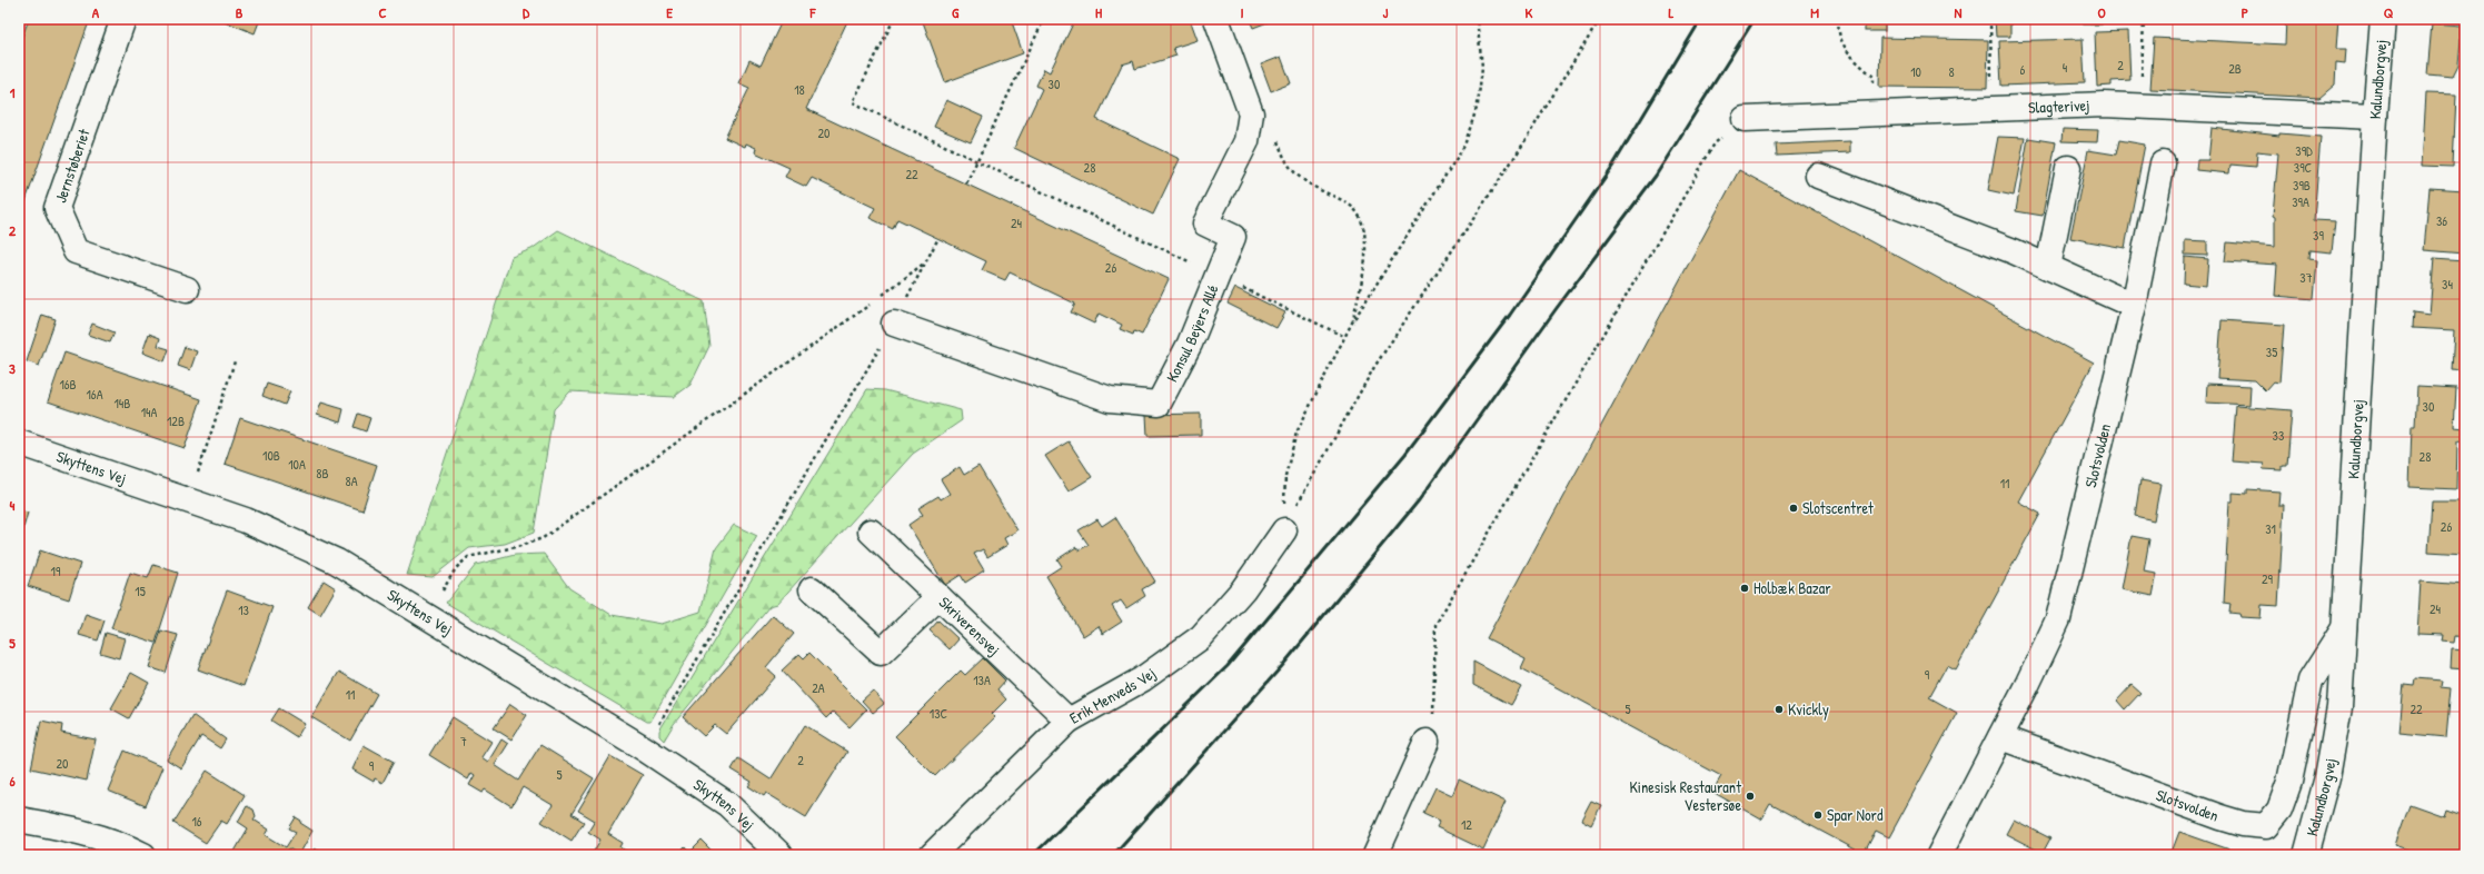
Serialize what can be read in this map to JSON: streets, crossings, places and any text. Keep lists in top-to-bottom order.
{
  "streets": {
    "street": [
      "Kalundborgvej",
      "Slagterivej",
      "Jernstøberiet",
      "Konsul Beÿers Allé",
      "Slotsvolden",
      "Skyttens Vej",
      "Skriverensvej",
      "Erik Menveds Vej"
    ]
  },
  "crossings": [
    ["Kalundborgvej", "Slagterivej"],
    ["Kalundborgvej", "Slotsvolden"],
    ["Skriverensvej", "Erik Menveds Vej"]
  ],
  "places": [
    "Slotscentret",
    "Holbæk Bazar",
    "Kvickly",
    "Kinesisk Restaurant Vestersøe",
    "Spar Nord"
  ],
  "house_numbers": [
    "2",
    "4",
    "2B",
    "6",
    "10",
    "8",
    "30",
    "18",
    "20",
    "39D",
    "28",
    "39C",
    "22",
    "39B",
    "39A",
    "36",
    "24",
    "39",
    "26",
    "37",
    "34",
    "35",
    "16B",
    "16A",
    "14B",
    "30",
    "14A",
    "12B",
    "33",
    "10B",
    "28",
    "10A",
    "8B",
    "8A",
    "11",
    "26",
    "31",
    "19",
    "29",
    "15",
    "24",
    "13",
    "9",
    "13A",
    "2A",
    "11",
    "5",
    "22",
    "13C",
    "7",
    "2",
    "20",
    "9",
    "5",
    "16",
    "12"
  ],
  "grid": {
    "columns": [
      "A",
      "B",
      "C",
      "D",
      "E",
      "F",
      "G",
      "H",
      "I",
      "J",
      "K",
      "L",
      "M",
      "N",
      "O",
      "P",
      "Q"
    ],
    "rows": [
      "1",
      "2",
      "3",
      "4",
      "5",
      "6"
    ]
  }
}
